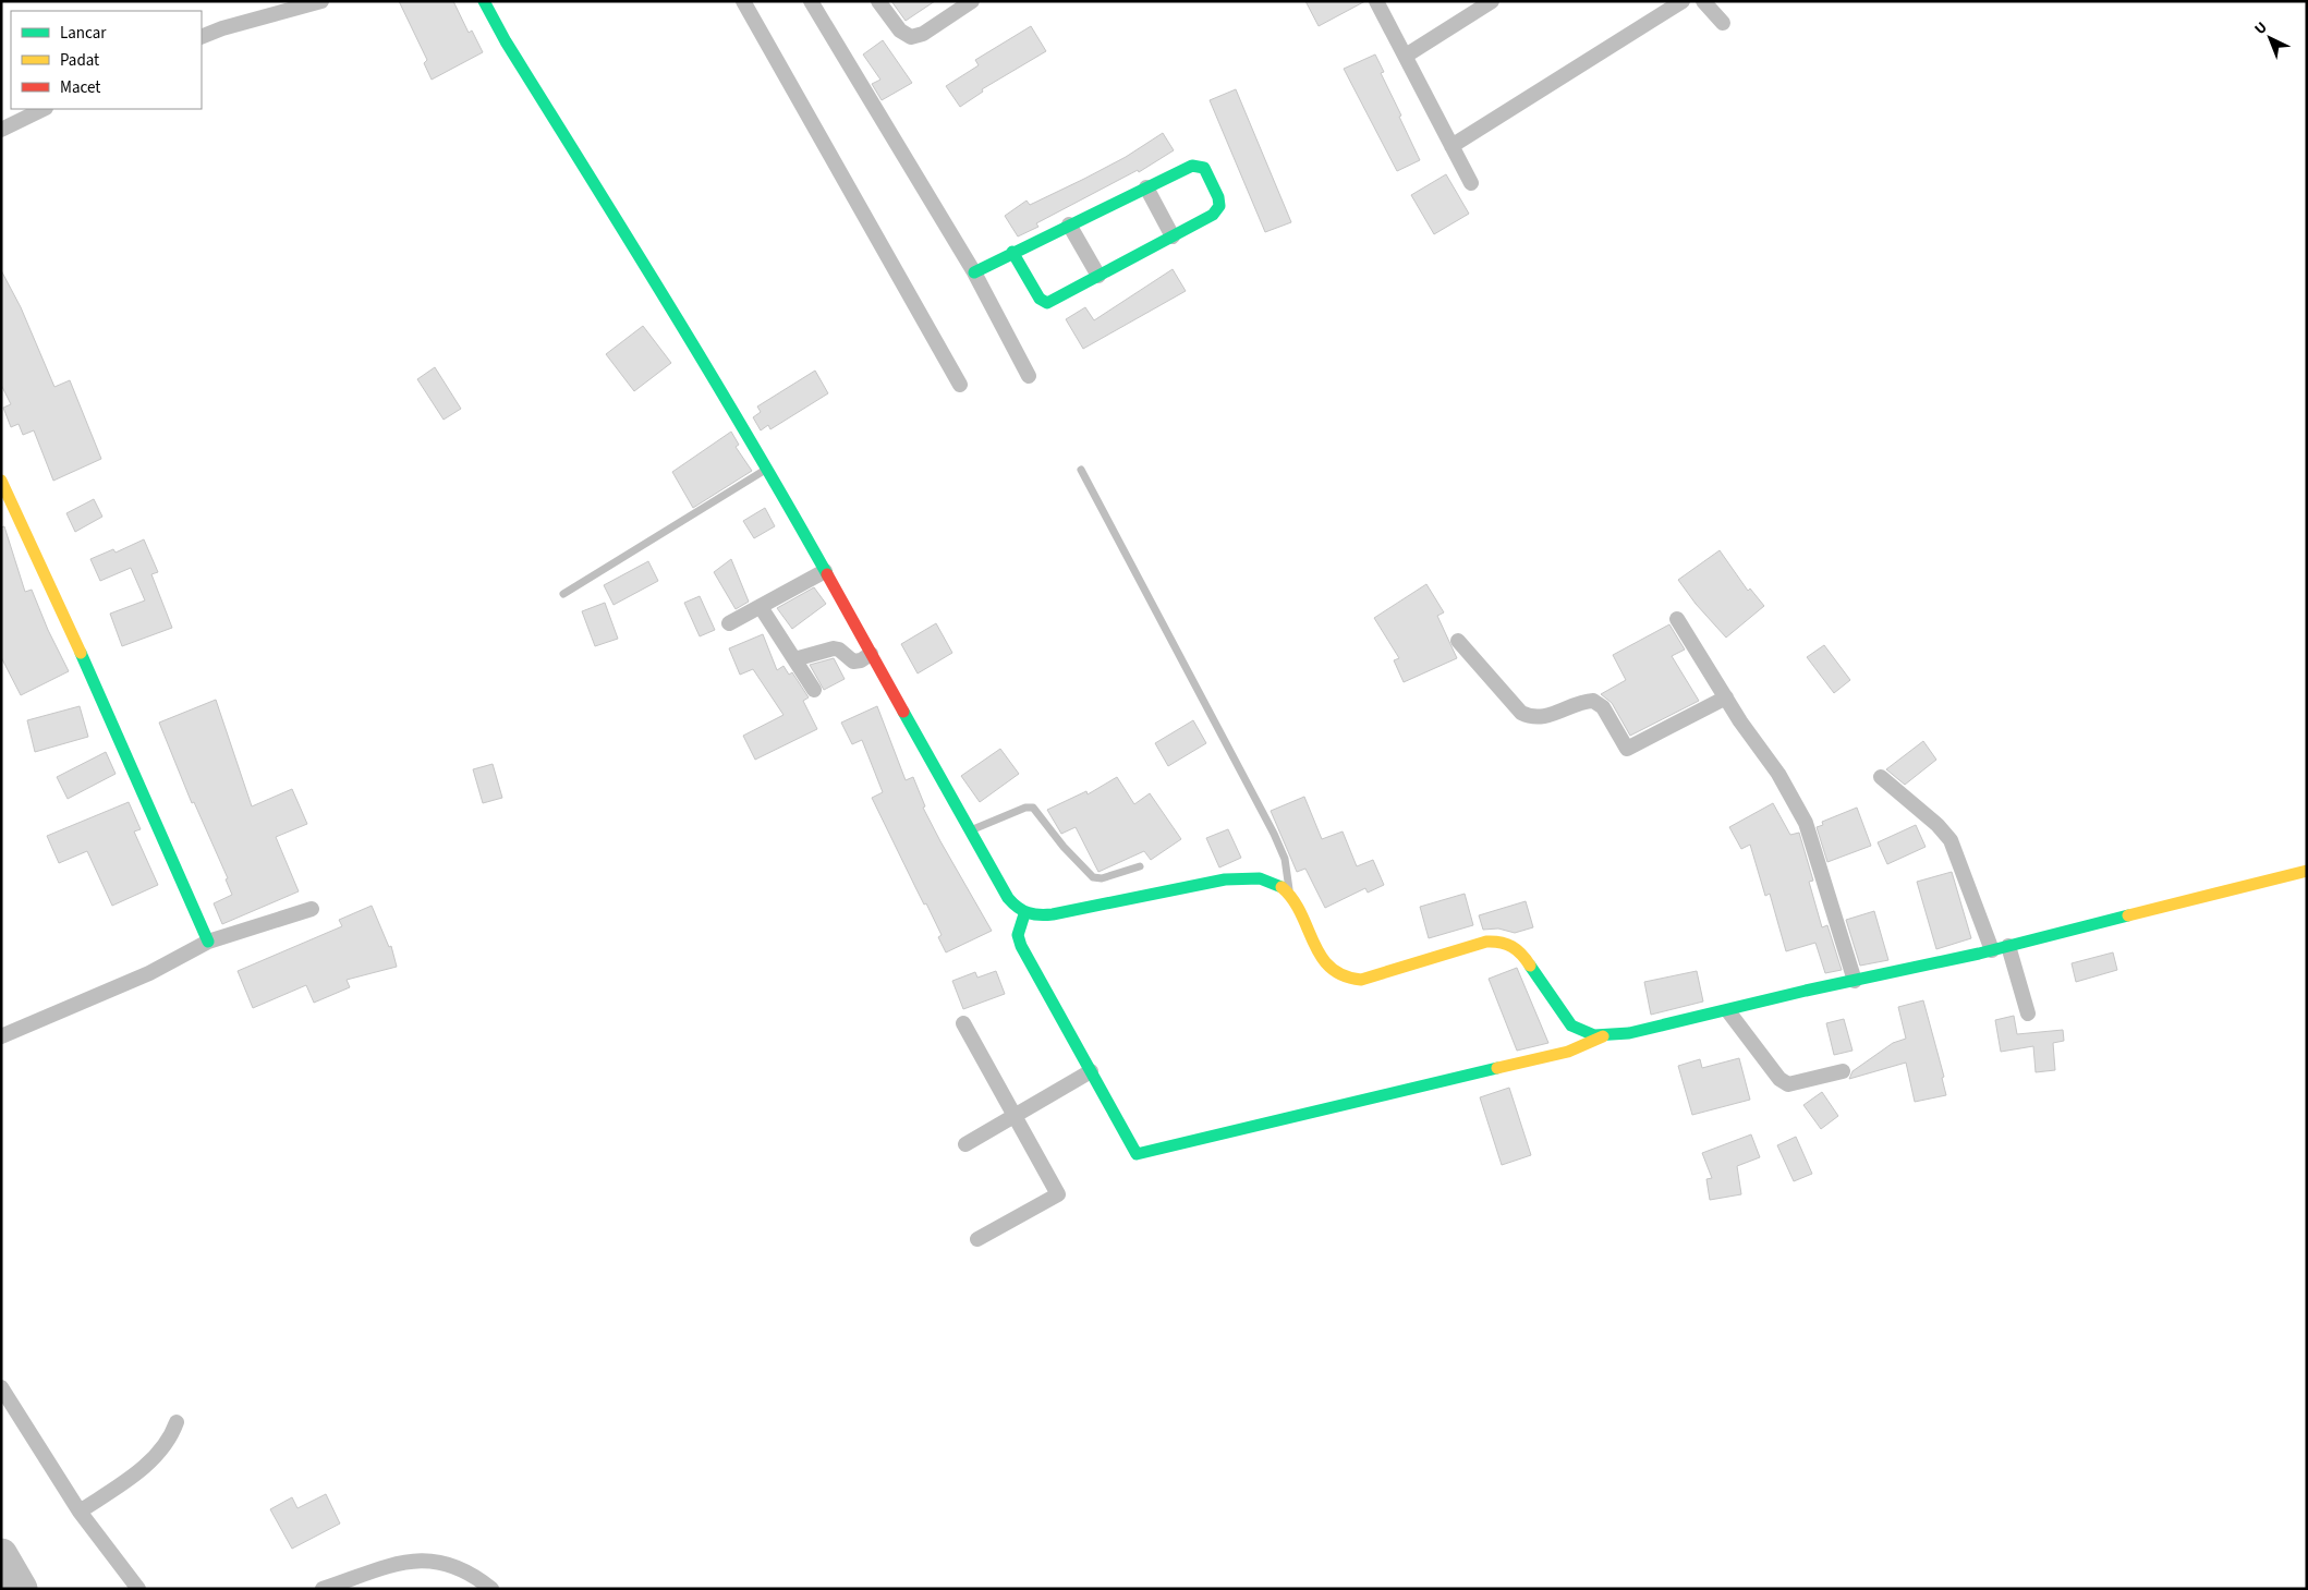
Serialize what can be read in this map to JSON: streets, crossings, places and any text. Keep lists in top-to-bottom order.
{
  "legend": ["Lancar", "Padat", "Macet"],
  "north": "top left"
}
